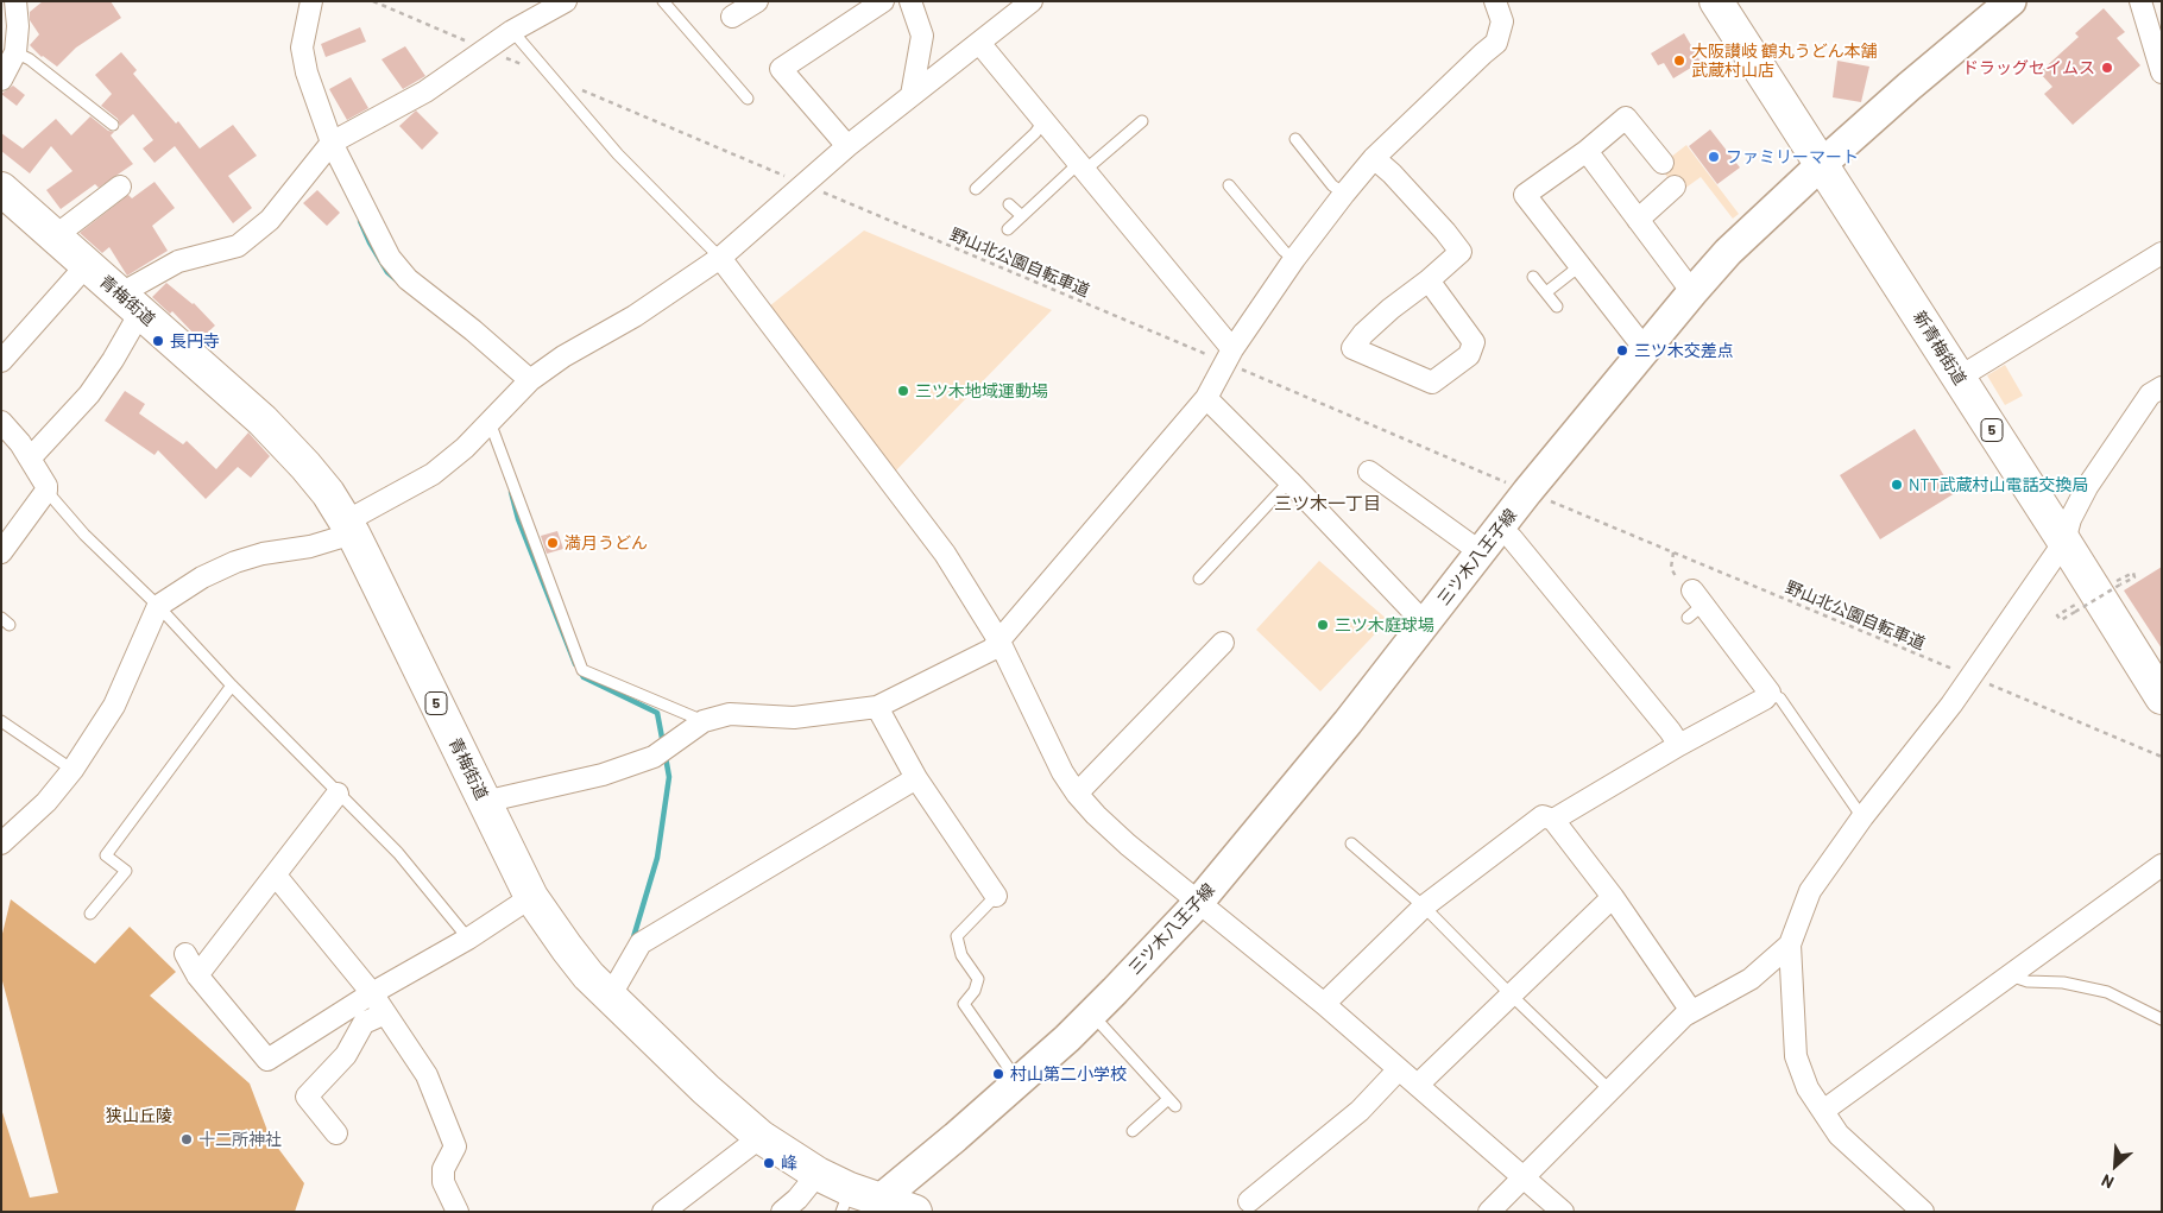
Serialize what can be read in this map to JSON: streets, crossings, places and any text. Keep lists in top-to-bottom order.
{
  "streets": {
    "main road": [
      "青梅街道",
      "新青梅街道",
      "5",
      "三ツ木八王子線"
    ],
    "path": ["野山北公園自転車道"]
  },
  "crossings": [
    ["青梅街道", "三ツ木八王子線"],
    ["新青梅街道", "三ツ木八王子線"]
  ],
  "districts": ["三ツ木一丁目"],
  "parks": ["狭山丘陵"],
  "places": [
    "大阪讃岐 鶴丸うどん本舗 武蔵村山店",
    "ドラッグセイムス",
    "ファミリーマート",
    "長円寺",
    "三ツ木交差点",
    "三ツ木地域運動場",
    "NTT武蔵村山電話交換局",
    "満月うどん",
    "三ツ木庭球場",
    "村山第二小学校",
    "十二所神社",
    "峰"
  ],
  "north": "bottom left"
}
